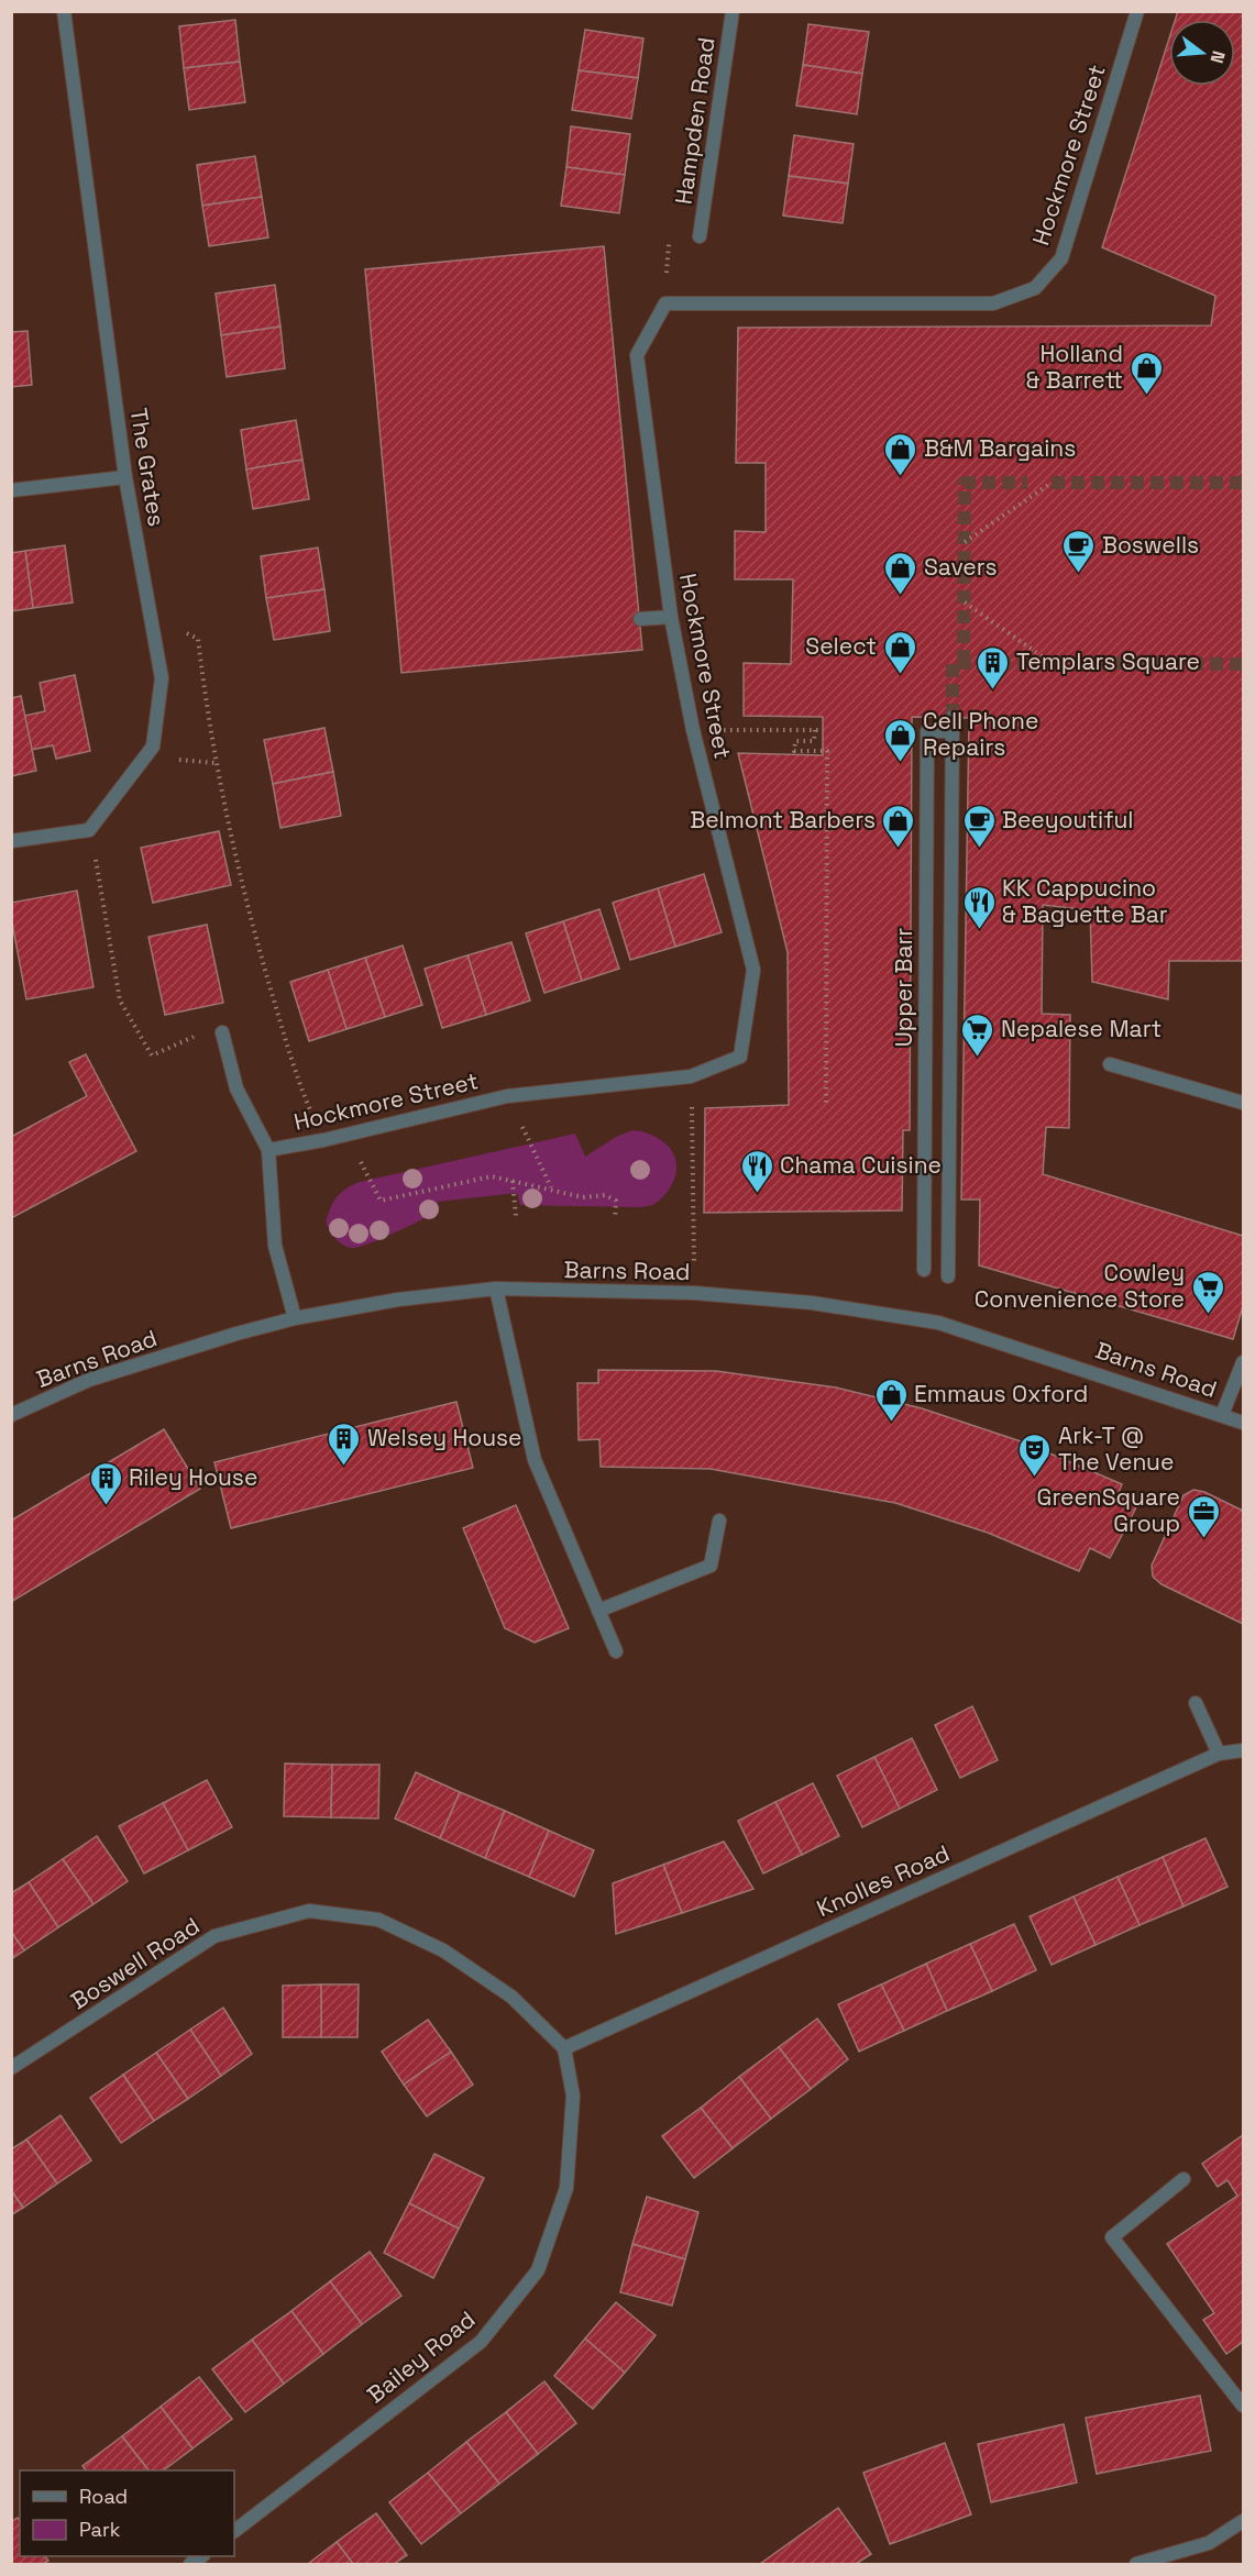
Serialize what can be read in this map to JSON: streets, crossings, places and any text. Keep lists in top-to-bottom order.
{
  "streets": {
    "street": [
      "Hampden Road",
      "Hockmore Street",
      "The Grates",
      "Upper Barr",
      "Barns Road",
      "Knolles Road",
      "Boswell Road",
      "Bailey Road"
    ]
  },
  "crossings": [
    ["Hockmore Street", "Barns Road"],
    ["Knolles Road", "Boswell Road"],
    ["Knolles Road", "Bailey Road"],
    ["Boswell Road", "Bailey Road"]
  ],
  "places": {
    "shop": [
      "Holland & Barrett",
      "B&M Bargains",
      "Savers",
      "Select",
      "Cell Phone Repairs",
      "Belmont Barbers",
      "Emmaus Oxford"
    ],
    "cafe": ["Boswells", "Beeyoutiful"],
    "building": ["Templars Square", "Welsey House", "Riley House"],
    "restaurant": ["KK Cappucino & Baguette Bar", "Chama Cuisine"],
    "supermarket": ["Nepalese Mart", "Cowley Convenience Store"],
    "theatre": ["Ark-T @ The Venue"],
    "office": ["GreenSquare Group"]
  },
  "legend": ["Road", "Park"],
  "north": "right"
}
